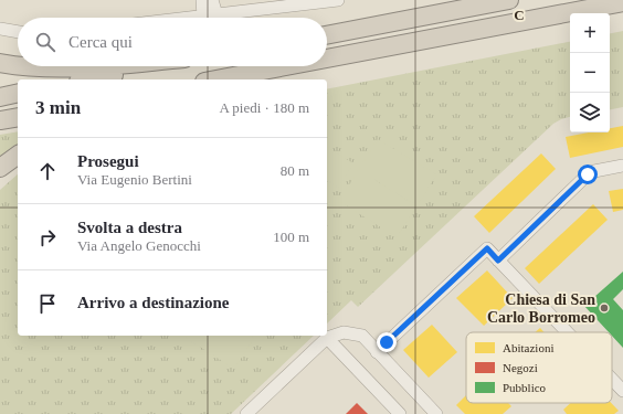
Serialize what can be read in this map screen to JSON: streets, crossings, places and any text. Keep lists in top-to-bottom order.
{
  "places": ["Chiesa di San Carlo Borromeo"],
  "legend": ["Abitazioni", "Negozi", "Pubblico"],
  "page": {
    "map_buttons": ["+", "−"],
    "search": "Cerca qui",
    "heading": ["3 min", "A piedi · 180 m"],
    "list": [
      ["Prosegui", "Via Eugenio Bertini", "80 m"],
      ["Svolta a destra", "Via Angelo Genocchi", "100 m"],
      "Arrivo a destinazione"
    ]
  },
  "grid": {
    "columns": ["C"]
  }
}
